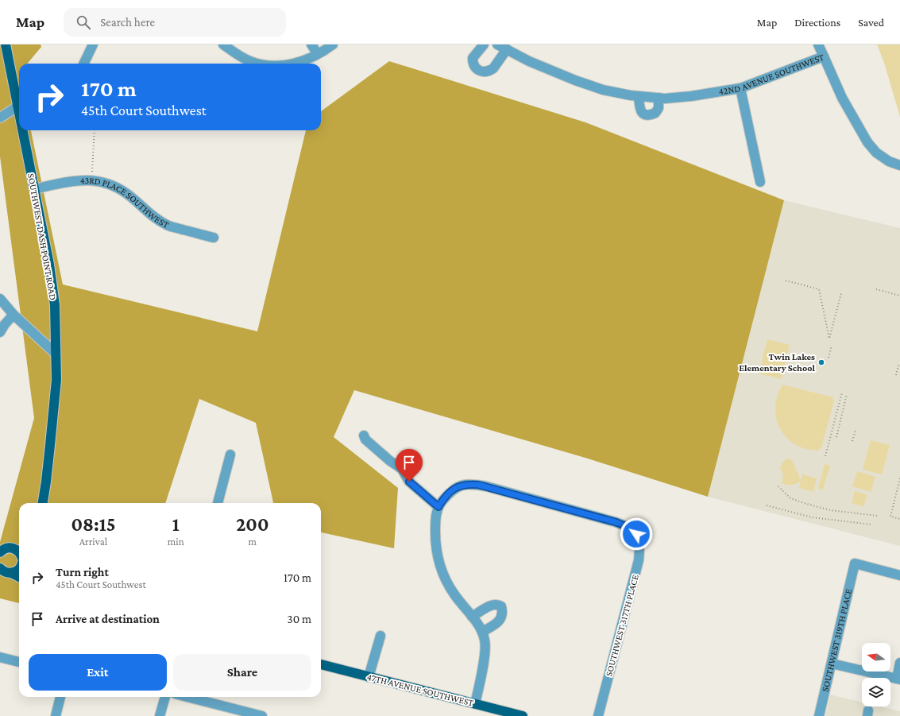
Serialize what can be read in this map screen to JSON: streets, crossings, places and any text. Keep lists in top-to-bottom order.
{
  "streets": {
    "main road": ["SOUTHWEST DASH POINT ROAD", "47TH AVENUE SOUTHWEST"],
    "street": [
      "42ND AVENUE SOUTHWEST",
      "43RD PLACE SOUTHWEST",
      "SOUTHWEST 317TH PLACE",
      "SOUTHWEST 319TH PLACE"
    ]
  },
  "crossings": [
    ["43RD PLACE SOUTHWEST", "SOUTHWEST DASH POINT ROAD"]
  ],
  "places": ["Twin Lakes Elementary School"],
  "north": "left",
  "page": {
    "header": "Map",
    "search": "Search here",
    "nav": ["Map", "Directions", "Saved"],
    "turn": ["170 m", "45th Court Southwest"],
    "eta": [
      "08:15",
      "Arrival",
      "1",
      "min",
      "200",
      "m"
    ],
    "list": [
      {
        "name": "Turn right",
        "note": "45th Court Southwest",
        "value": "170 m"
      },
      {
        "name": "Arrive at destination",
        "value": "30 m"
      }
    ],
    "buttons": ["Exit", "Share"]
  }
}
